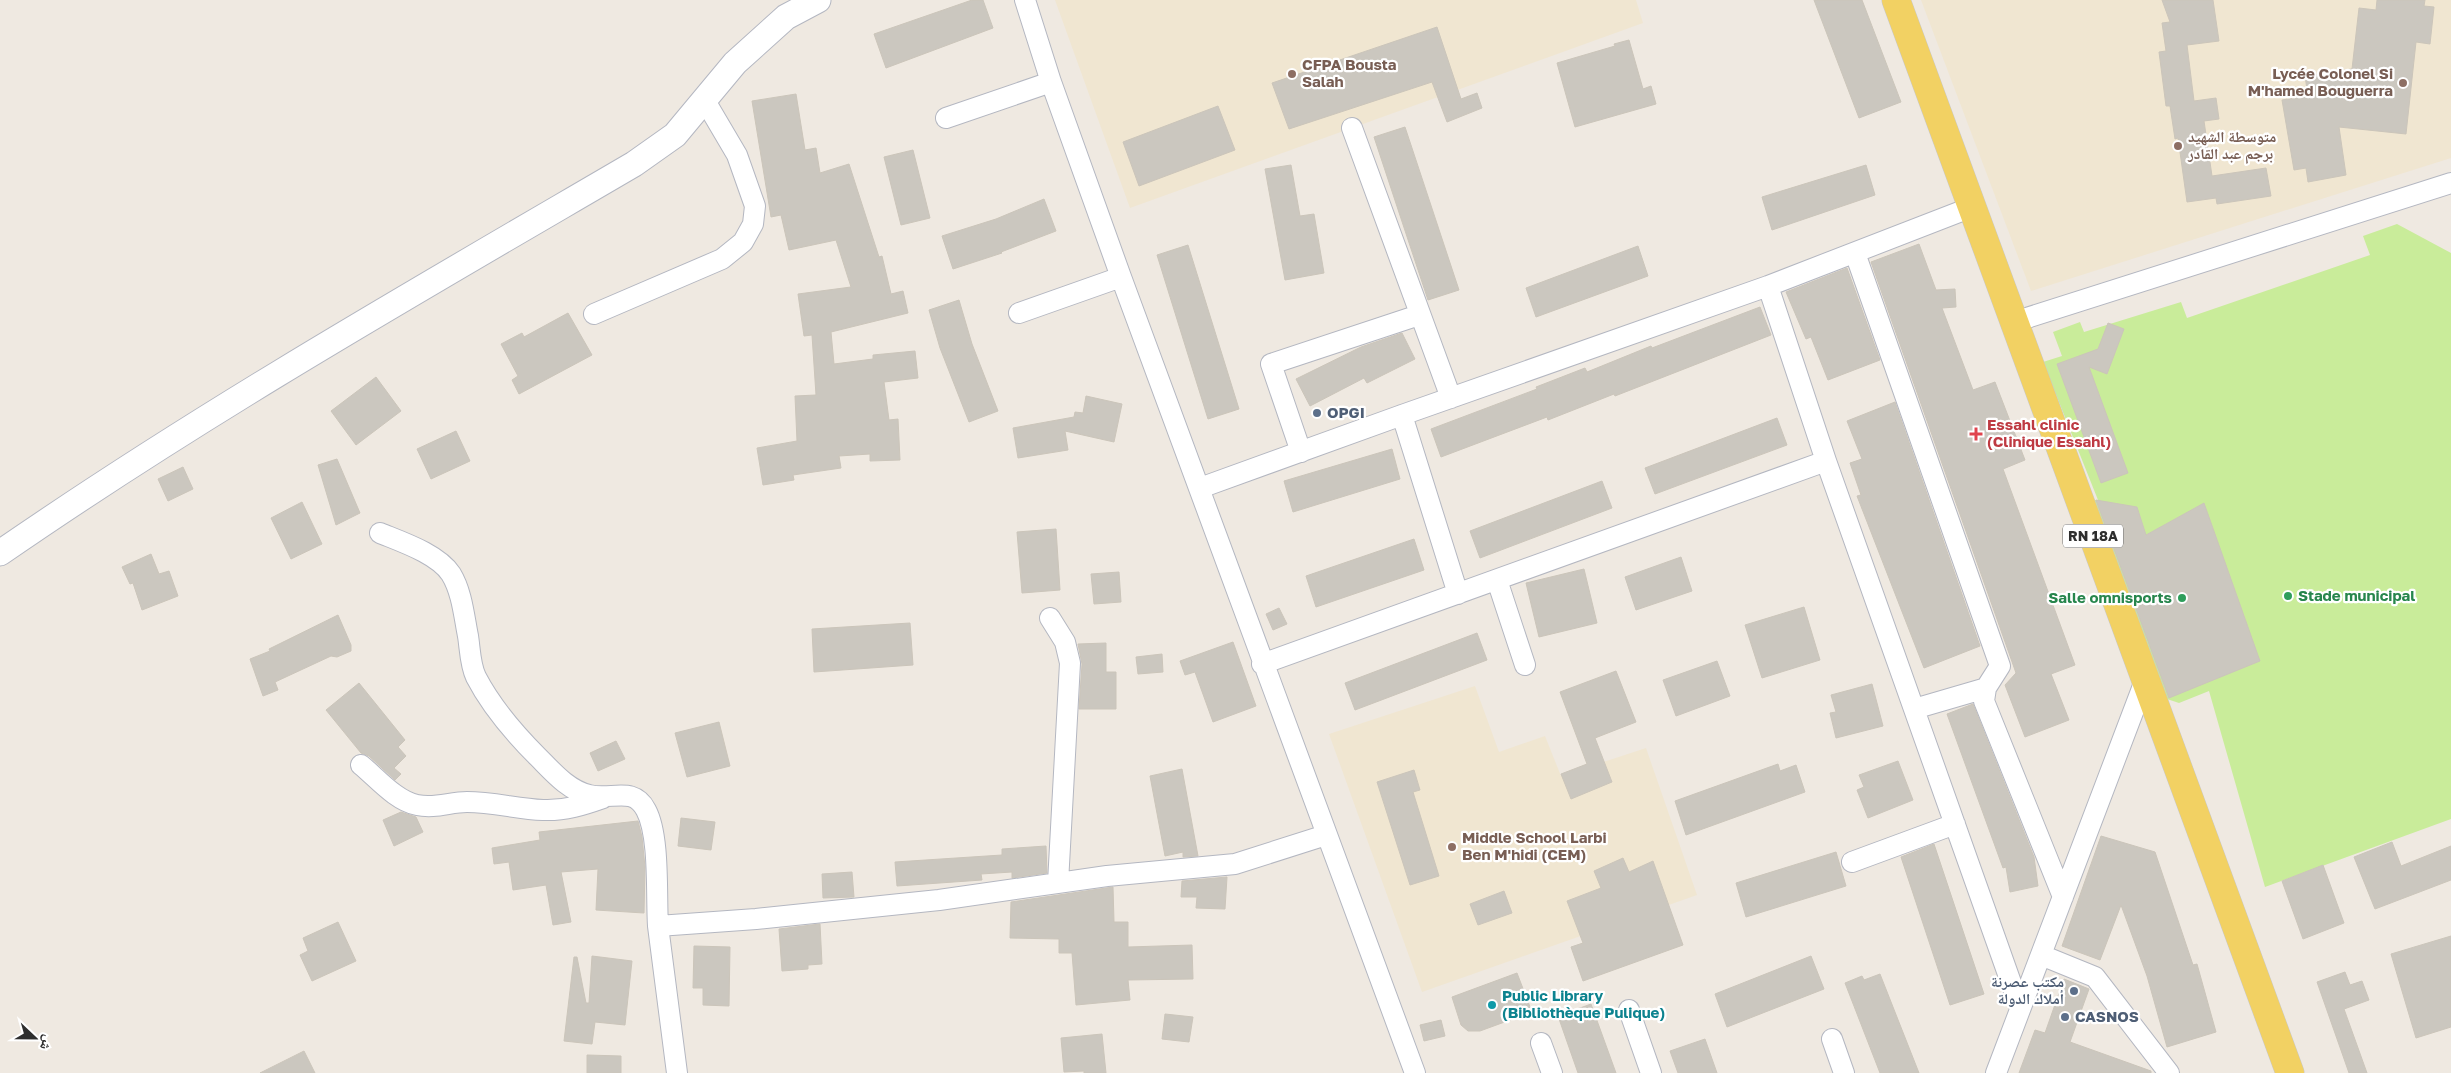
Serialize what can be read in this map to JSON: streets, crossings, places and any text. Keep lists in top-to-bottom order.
{
  "streets": {
    "main road": ["RN 18A"]
  },
  "places": {
    "other": [
      "CFPA Bousta Salah",
      "Lycée Colonel Si M'hamed Bouguerra",
      "متوسطة الشهيد برجم عبد القادر",
      "OPGI",
      "Stade municipal",
      "Salle omnisports",
      "Middle School Larbi Ben M'hidi (CEM)",
      "مكتب عصرنة أملاك الدولة",
      "Public Library (Bibliothèque Pulique)",
      "CASNOS"
    ],
    "health": ["Essahl clinic (Clinique Essahl)"]
  },
  "north": "right"
}
